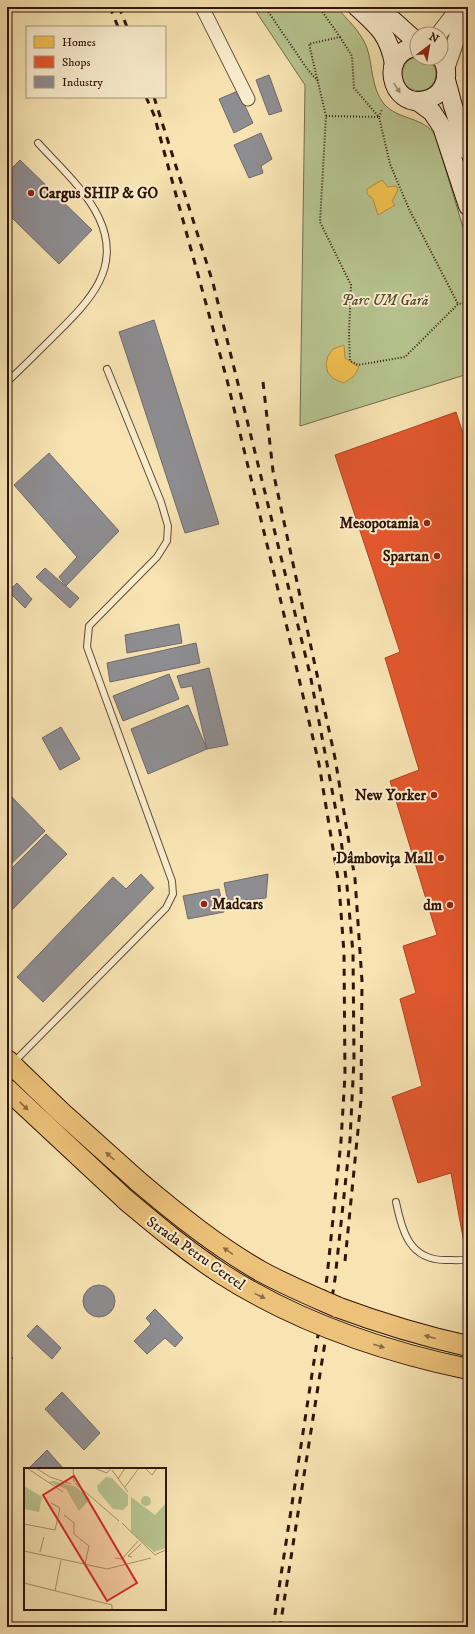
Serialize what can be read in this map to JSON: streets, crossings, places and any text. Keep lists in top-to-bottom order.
{
  "streets": {
    "main road": ["Strada Petru Cercel"]
  },
  "parks": ["Parc UM Gară"],
  "places": [
    "Cargus SHIP & GO",
    "Mesopotamia",
    "Spartan",
    "New Yorker",
    "Dâmbovița Mall",
    "Madcars",
    "dm"
  ],
  "legend": ["Homes", "Shops", "Industry"],
  "north": "top right"
}
